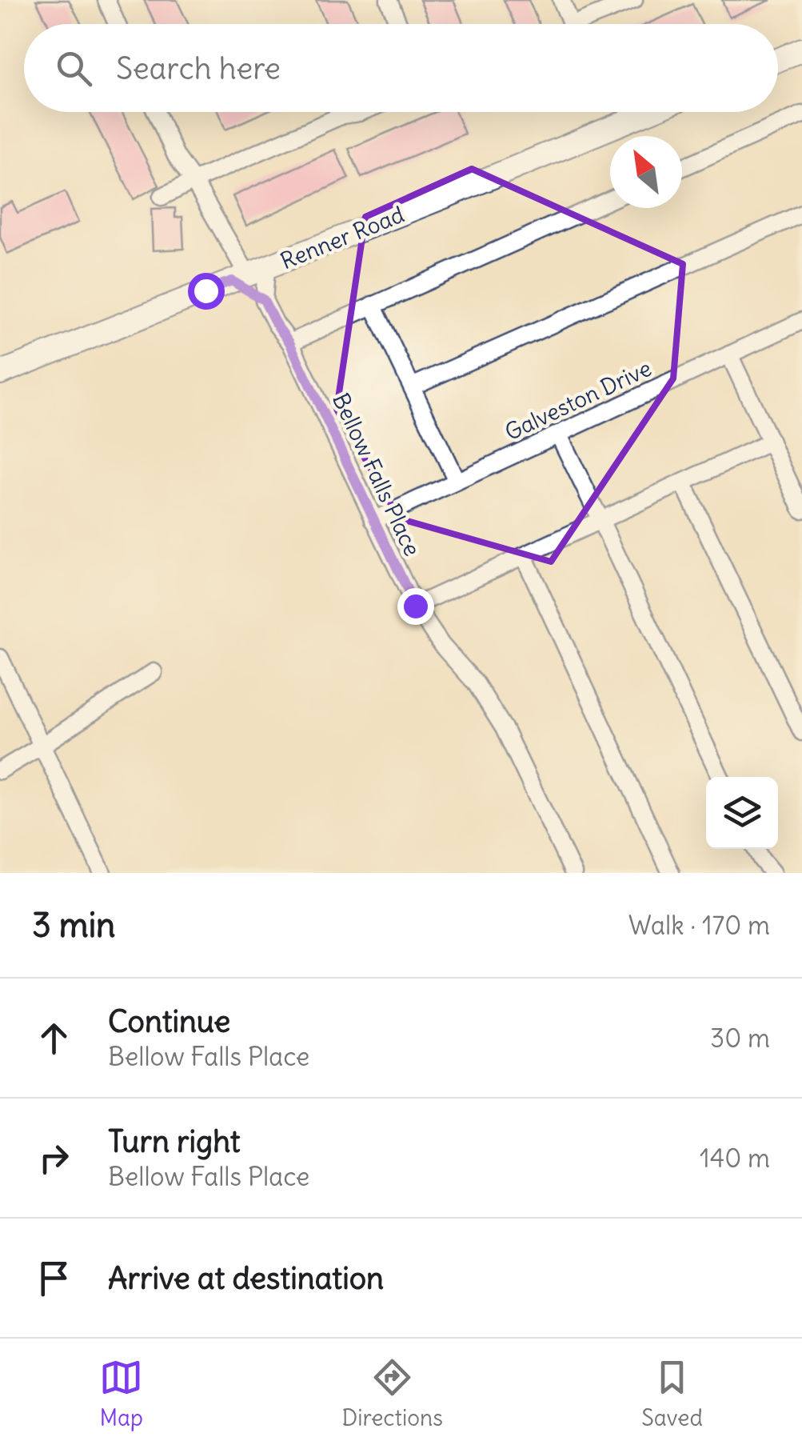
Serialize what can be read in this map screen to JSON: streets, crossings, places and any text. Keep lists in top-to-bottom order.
{
  "streets": {
    "main road": ["Renner Road"],
    "street": ["Galveston Drive", "Bellow Falls Place"]
  },
  "crossings": [
    ["Renner Road", "Bellow Falls Place"],
    ["Galveston Drive", "Bellow Falls Place"]
  ],
  "north": "top left",
  "page": {
    "search": "Search here",
    "heading": ["3 min", "Walk · 170 m"],
    "list": [
      ["Continue", "Bellow Falls Place", "30 m"],
      ["Turn right", "Bellow Falls Place", "140 m"],
      "Arrive at destination"
    ],
    "nav": ["Map", "Directions", "Saved"]
  }
}
